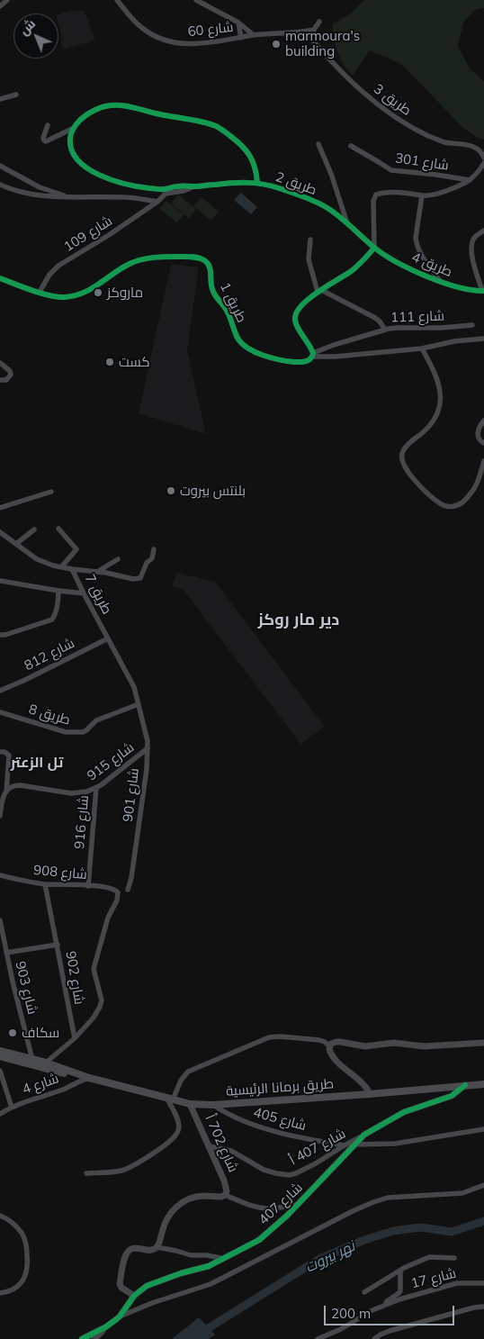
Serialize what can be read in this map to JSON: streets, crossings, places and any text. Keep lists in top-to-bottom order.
{
  "streets": {
    "main road": ["طريق برمانا الرئيسية"],
    "street": [
      "شارع 60",
      "طريق 3",
      "شارع 301",
      "طريق 2",
      "شارع 109",
      "طريق 4",
      "طريق 1",
      "شارع 111",
      "7 طريق",
      "شارع 812",
      "طريق 8",
      "شارع 915",
      "شارع 901",
      "شارع 916",
      "شارع 908",
      "شارع 902",
      "شارع 903",
      "شارع 4",
      "شارع 405",
      "شارع 702 أ",
      "شارع 407 أ",
      "شارع 407",
      "شارع 17"
    ]
  },
  "crossings": [
    ["شارع 60", "طريق 3"],
    ["طريق 2", "شارع 109"],
    ["طريق 2", "طريق 4"],
    ["شارع 109", "طريق 1"],
    ["طريق 1", "شارع 111"],
    ["7 طريق", "شارع 812"],
    ["7 طريق", "طريق 8"],
    ["7 طريق", "شارع 901"],
    ["طريق 8", "شارع 901"],
    ["شارع 915", "شارع 901"],
    ["شارع 915", "شارع 916"],
    ["شارع 916", "شارع 908"],
    ["شارع 908", "شارع 902"],
    ["شارع 4", "طريق برمانا الرئيسية"],
    ["طريق برمانا الرئيسية", "شارع 405"],
    ["طريق برمانا الرئيسية", "شارع 702 أ"],
    ["طريق برمانا الرئيسية", "شارع 407"],
    ["شارع 405", "شارع 407 أ"],
    ["شارع 702 أ", "شارع 407 أ"],
    ["شارع 702 أ", "شارع 407"],
    ["شارع 407 أ", "شارع 407"]
  ],
  "districts": ["دير مار روكز", "تل الزعتر"],
  "water": ["نهر بيروت"],
  "places": [
    "marmoura's building",
    "ماروكز",
    "كست",
    "بلنتس بيروت",
    "سكاف"
  ],
  "scale_bar": "200 m",
  "north": "top left"
}
